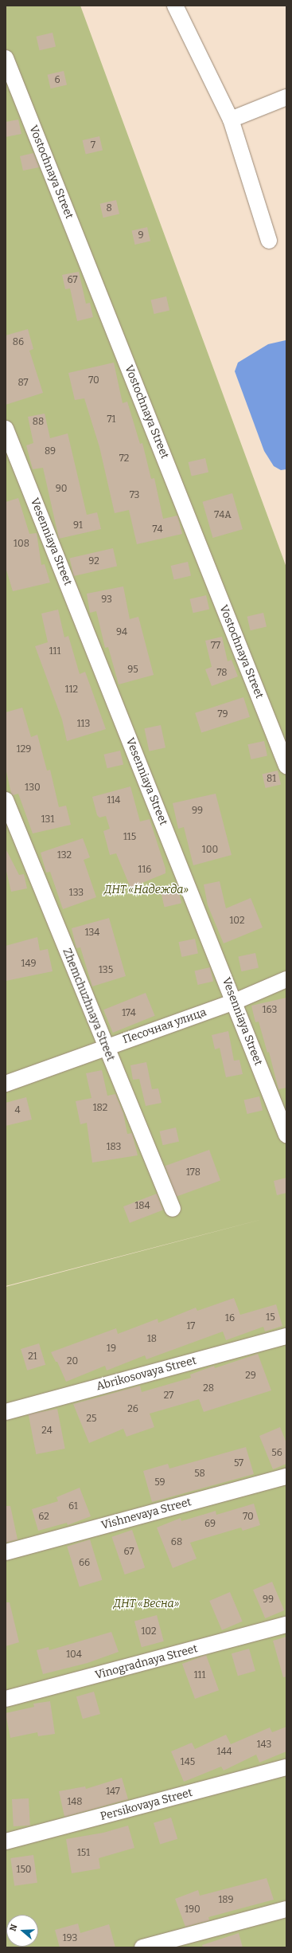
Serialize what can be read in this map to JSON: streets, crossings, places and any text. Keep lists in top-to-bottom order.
{
  "streets": {
    "lane": [
      "Vostochnaya Street",
      "Vesenniaya Street",
      "Zhemchuzhnaya Street",
      "Песочная улица",
      "Abrikosovaya Street",
      "Vishnevaya Street",
      "Vinogradnaya Street",
      "Persikovaya Street"
    ]
  },
  "crossings": [
    ["Vesenniaya Street", "Песочная улица"],
    ["Zhemchuzhnaya Street", "Песочная улица"]
  ],
  "parks": ["ДНТ «Надежда»", "ДНТ «Весна»"],
  "house_numbers": [
    "6",
    "7",
    "8",
    "9",
    "67",
    "86",
    "70",
    "87",
    "71",
    "88",
    "89",
    "72",
    "90",
    "73",
    "74А",
    "91",
    "74",
    "108",
    "92",
    "93",
    "94",
    "77",
    "111",
    "95",
    "78",
    "112",
    "79",
    "113",
    "129",
    "81",
    "130",
    "114",
    "99",
    "131",
    "115",
    "100",
    "132",
    "116",
    "133",
    "102",
    "134",
    "149",
    "135",
    "163",
    "174",
    "182",
    "4",
    "183",
    "178",
    "184",
    "15",
    "16",
    "17",
    "18",
    "19",
    "21",
    "20",
    "29",
    "28",
    "27",
    "26",
    "25",
    "24",
    "56",
    "57",
    "58",
    "59",
    "61",
    "62",
    "70",
    "69",
    "68",
    "67",
    "66",
    "99",
    "102",
    "104",
    "111",
    "143",
    "144",
    "145",
    "147",
    "148",
    "151",
    "150",
    "189",
    "190",
    "193"
  ],
  "north": "left"
}
